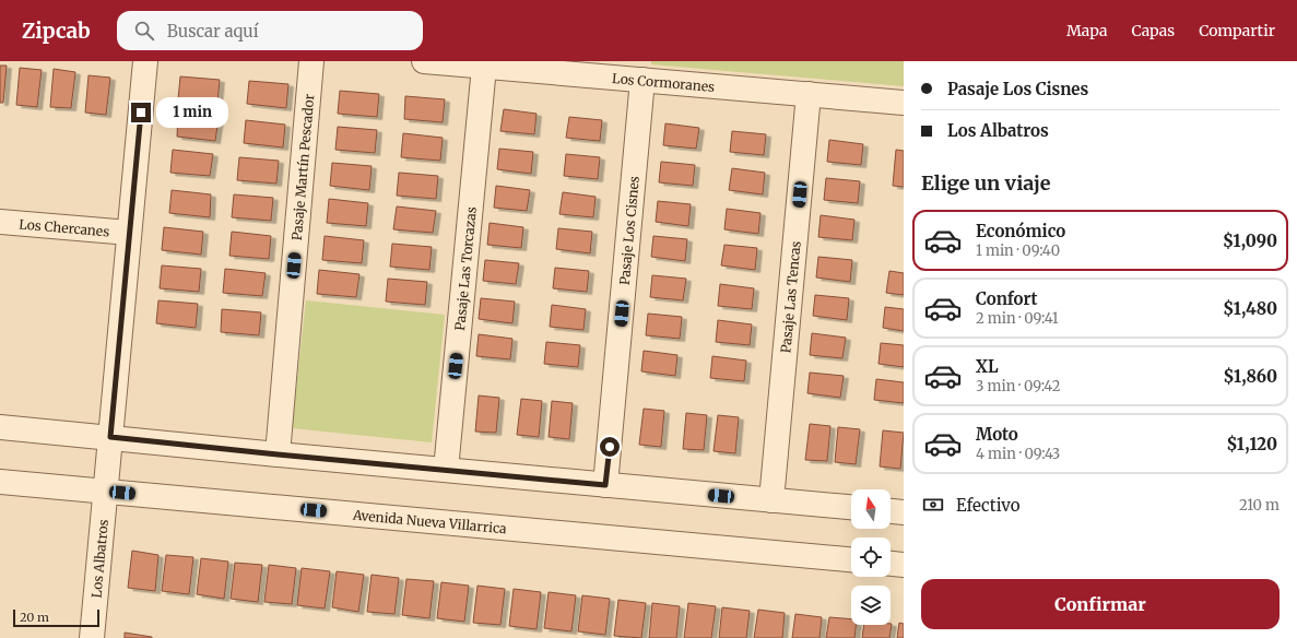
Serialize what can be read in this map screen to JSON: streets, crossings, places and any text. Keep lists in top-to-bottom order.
{
  "streets": {
    "street": [
      "Los Cormoranes",
      "Pasaje Martín Pescador",
      "Los Chercanes",
      "Pasaje Los Cisnes",
      "Pasaje Las Torcazas",
      "Pasaje Las Tencas",
      "Avenida Nueva Villarrica",
      "Los Albatros"
    ]
  },
  "crossings": [
    ["Los Cormoranes", "Pasaje Los Cisnes"],
    ["Los Cormoranes", "Pasaje Las Torcazas"],
    ["Los Cormoranes", "Pasaje Las Tencas"],
    ["Los Chercanes", "Los Albatros"],
    ["Avenida Nueva Villarrica", "Los Albatros"]
  ],
  "scale_bar": "20 m",
  "north": "top",
  "page": {
    "header": "Zipcab",
    "search": "Buscar aquí",
    "nav": ["Mapa", "Capas", "Compartir"],
    "banner": ["Pasaje Los Cisnes", "Los Albatros"],
    "bubble": "1 min",
    "heading": "Elige un viaje",
    "list": [
      {
        "name": "Económico",
        "note": "1 min · 09:40",
        "value": "$1,090"
      },
      {
        "name": "Confort",
        "note": "2 min · 09:41",
        "value": "$1,480"
      },
      {
        "name": "XL",
        "note": "3 min · 09:42",
        "value": "$1,860"
      },
      {
        "name": "Moto",
        "note": "4 min · 09:43",
        "value": "$1,120"
      }
    ],
    "pay": ["Efectivo", "210 m"],
    "buttons": "Confirmar",
    "scale": "20 m"
  }
}
